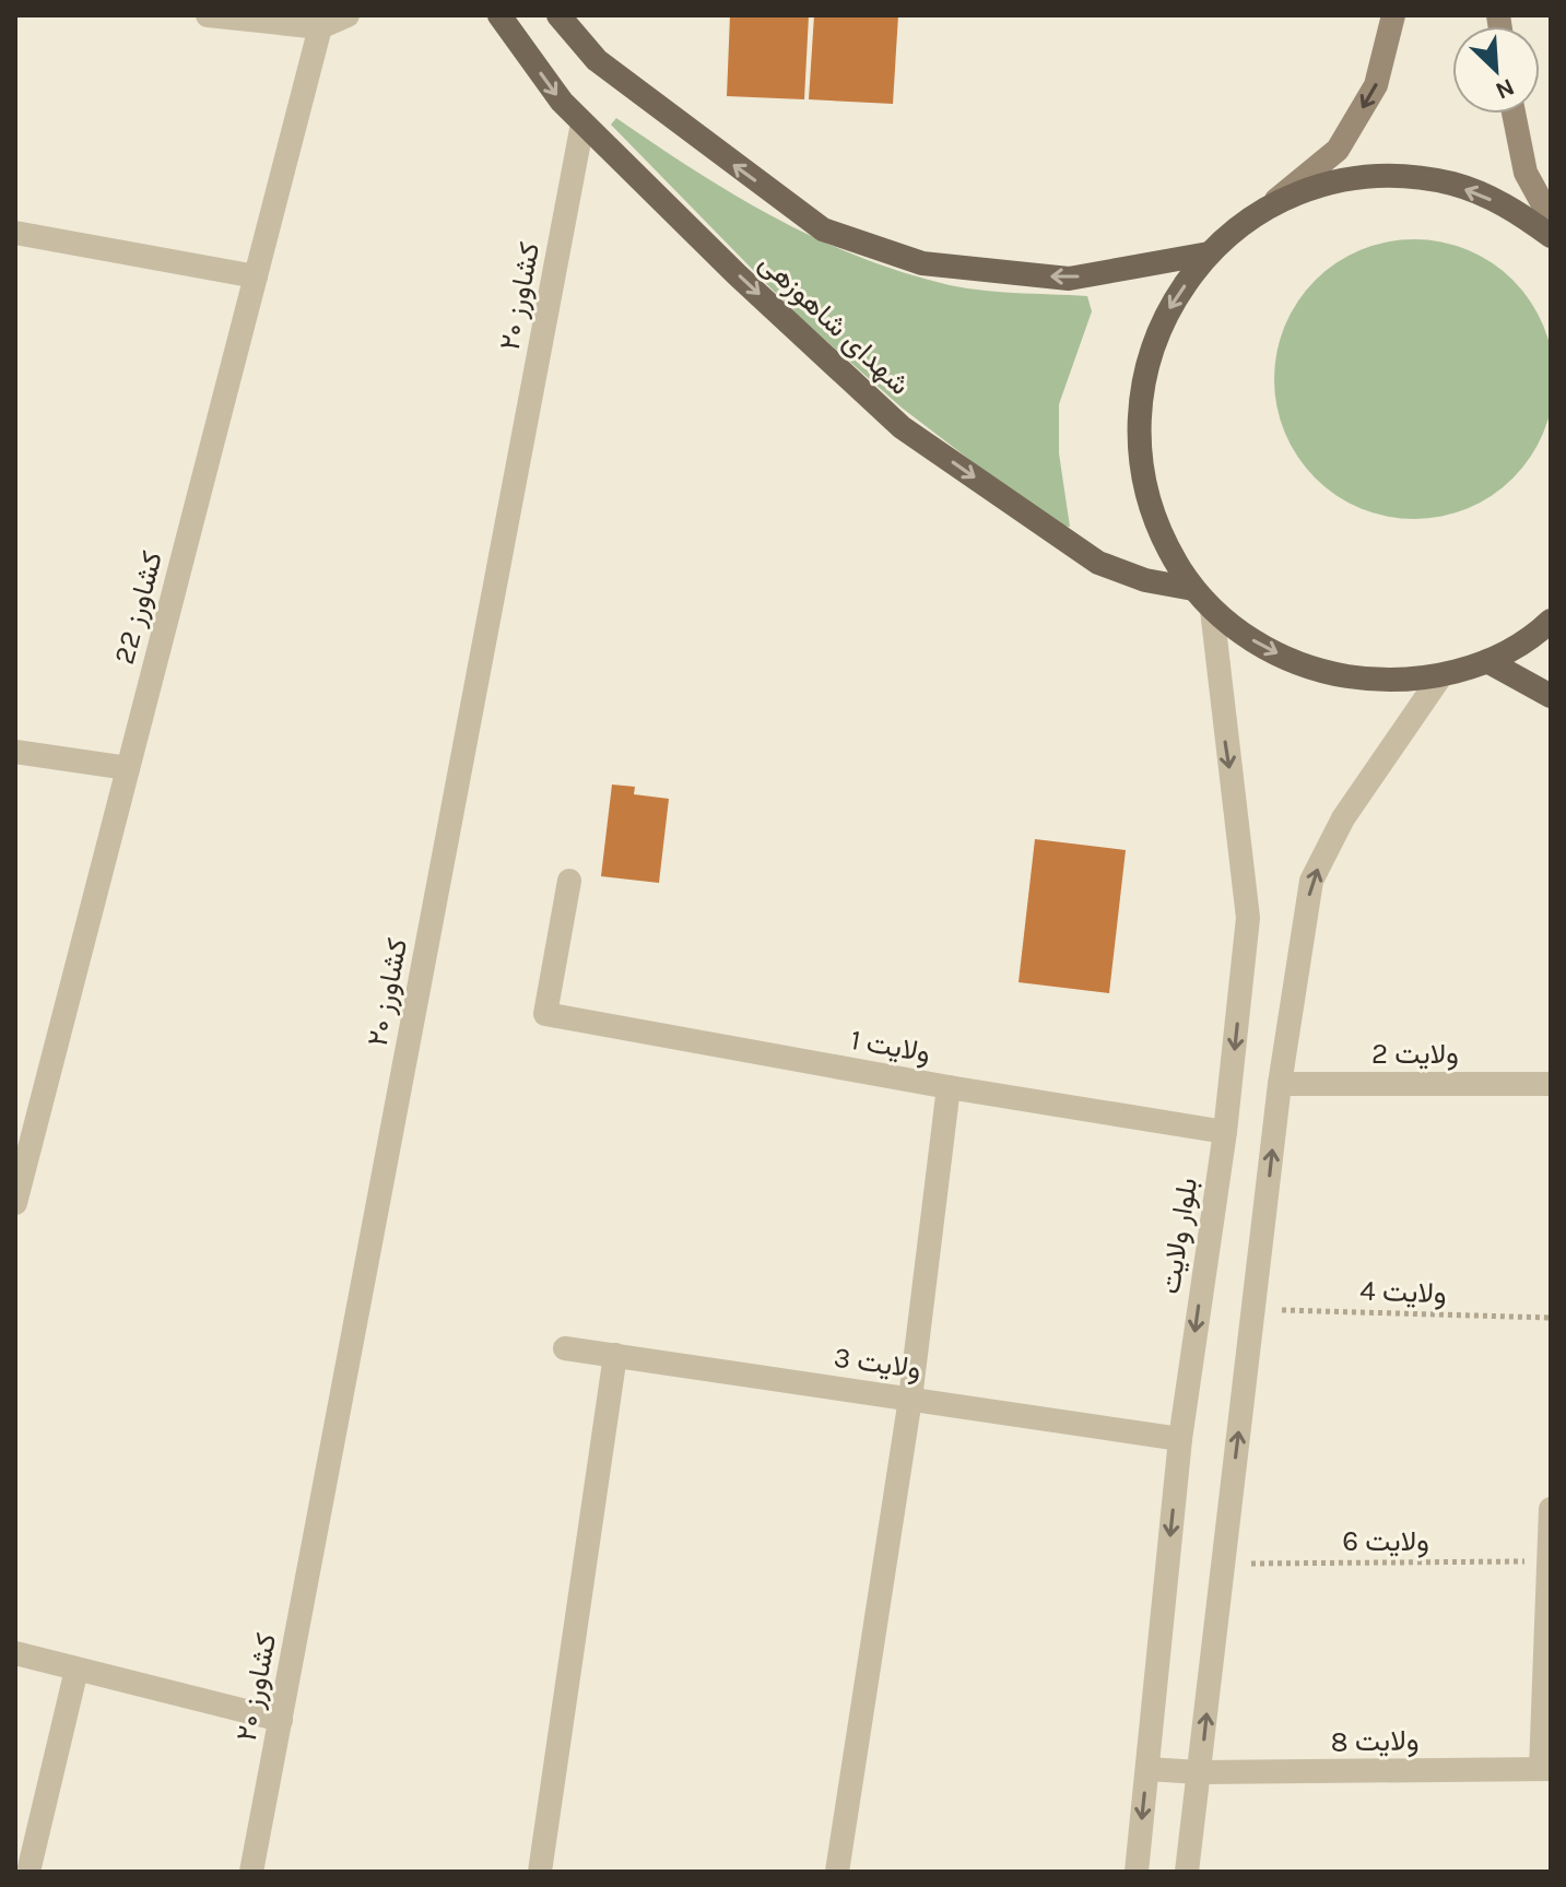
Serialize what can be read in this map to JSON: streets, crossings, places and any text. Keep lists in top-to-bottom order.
{
  "streets": {
    "main road": ["شهدای شاهوزهی"],
    "street": [
      "کشاورز ۲۰",
      "کشاورز 22",
      "ولایت 1",
      "ولایت 2",
      "بلوار ولایت",
      "ولایت 3",
      "ولایت 8"
    ],
    "path": ["ولایت 4", "ولایت 6"]
  },
  "crossings": [
    ["کشاورز ۲۰", "شهدای شاهوزهی"],
    ["ولایت 1", "بلوار ولایت"],
    ["بلوار ولایت", "ولایت 3"],
    ["بلوار ولایت", "ولایت 8"]
  ],
  "north": "bottom right"
}
